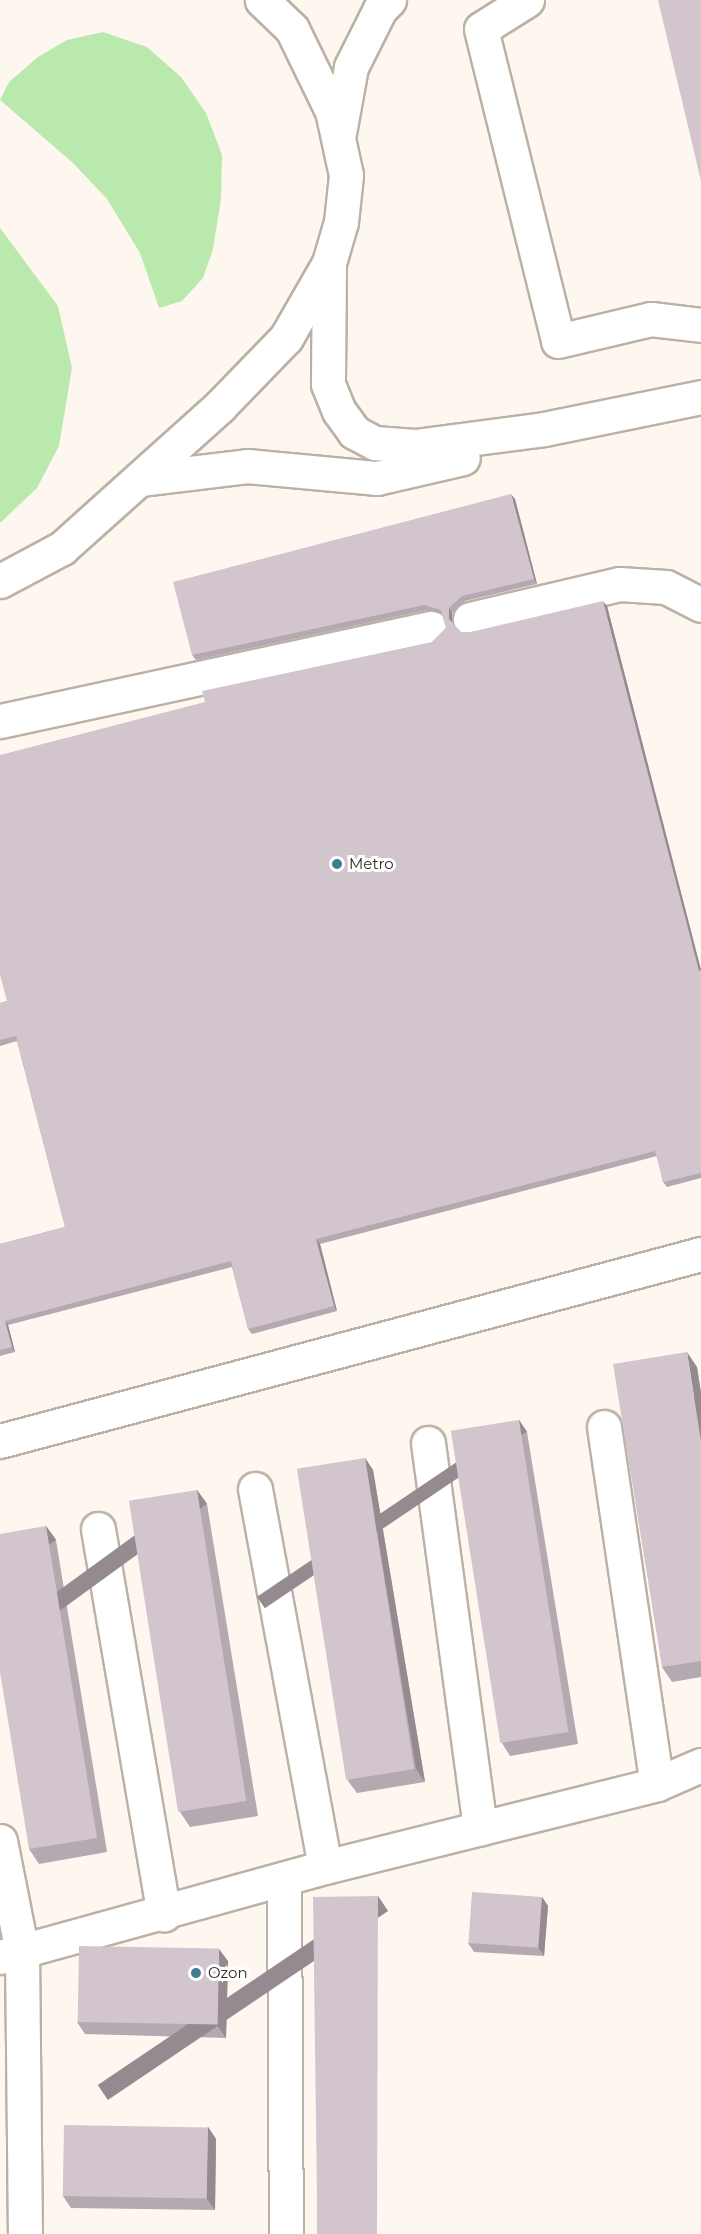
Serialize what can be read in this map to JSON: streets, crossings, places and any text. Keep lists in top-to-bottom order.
{
  "places": ["Metro", "Ozon"]
}
